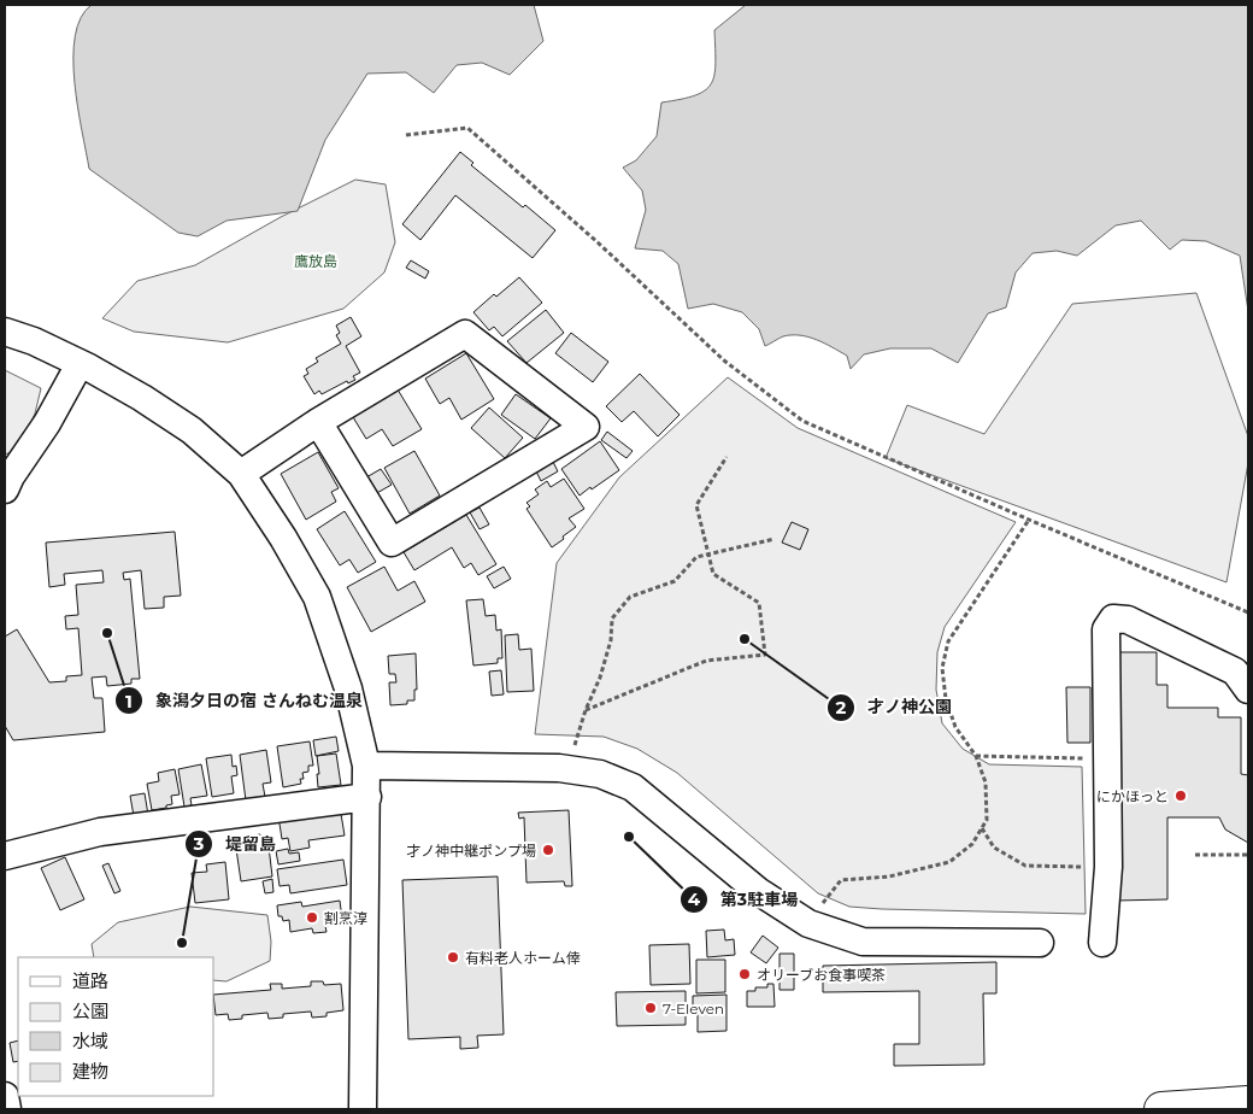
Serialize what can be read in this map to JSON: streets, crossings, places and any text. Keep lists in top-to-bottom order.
{
  "parks": ["鷹放島"],
  "places": [
    "象潟夕日の宿 さんねむ温泉",
    "才ノ神公園",
    "にかほっと",
    "第3駐車場",
    "才ノ神中継ポンプ場",
    "割烹淳",
    "堤留島",
    "有料老人ホーム倖",
    "オリーブお食事喫茶",
    "7-Eleven"
  ],
  "legend": [
    "道路",
    "公園",
    "水域",
    "建物"
  ]
}
